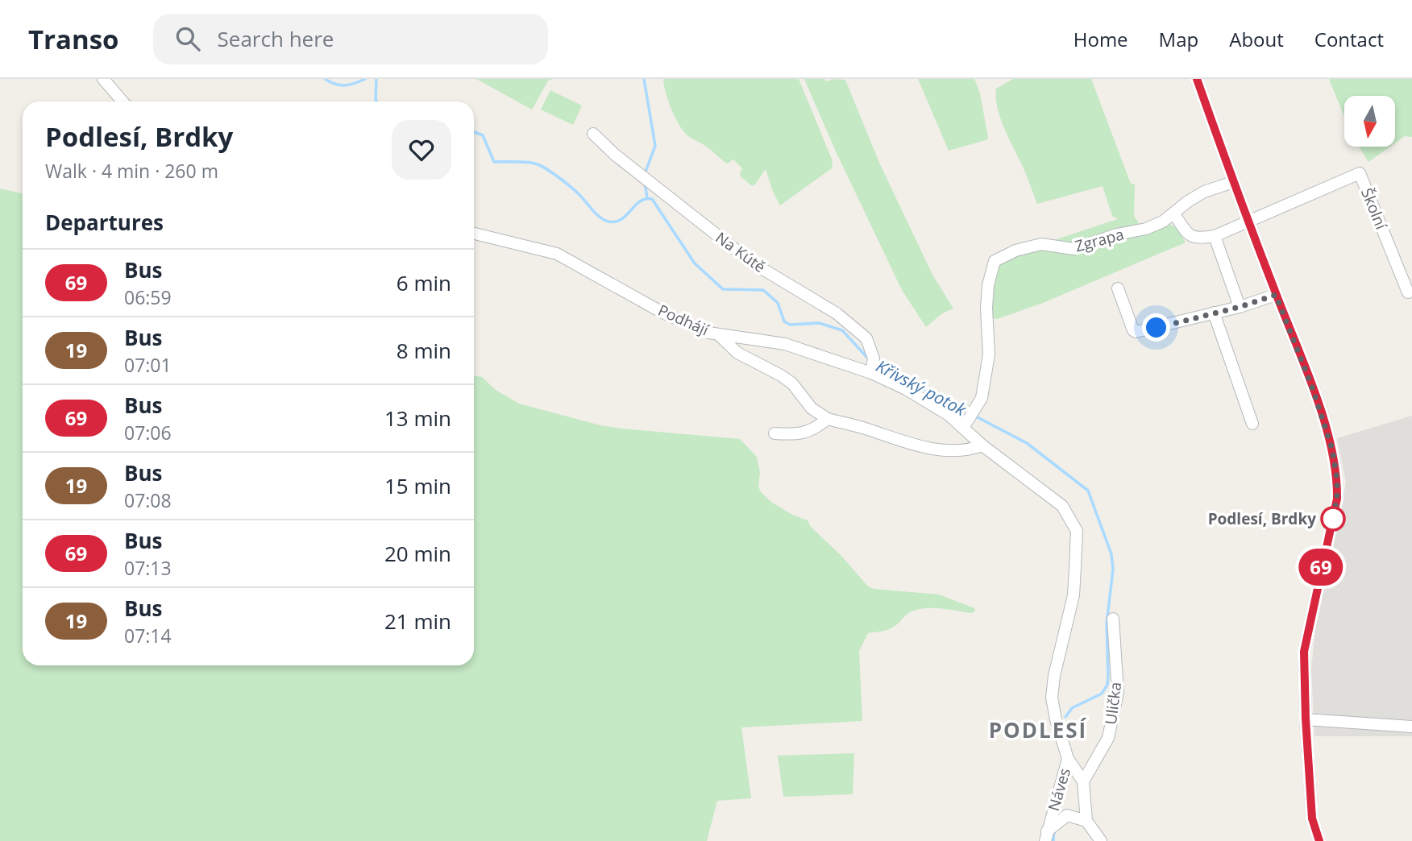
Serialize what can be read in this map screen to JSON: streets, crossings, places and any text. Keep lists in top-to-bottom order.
{
  "streets": {
    "street": [
      "Školní",
      "Zgrapa",
      "Na Kútě",
      "Podhájí",
      "Ulička",
      "Náves"
    ]
  },
  "crossings": [
    ["Zgrapa", "Podhájí"],
    ["Na Kútě", "Podhájí"],
    ["Podhájí", "Náves"],
    ["Ulička", "Náves"]
  ],
  "districts": ["PODLESÍ"],
  "water": ["Křivský potok"],
  "places": ["Podlesí, Brdky"],
  "lines": ["bus line 69"],
  "north": "bottom",
  "page": {
    "header": "Transo",
    "search": "Search here",
    "nav": [
      "Home",
      "Map",
      "About",
      "Contact"
    ],
    "on_map": "69",
    "heading": [
      ["Podlesí, Brdky", "Walk · 4 min · 260 m"],
      "Departures"
    ],
    "list": [
      {
        "mark": "69",
        "name": "Bus",
        "note": "06:59",
        "value": "6 min"
      },
      {
        "mark": "19",
        "name": "Bus",
        "note": "07:01",
        "value": "8 min"
      },
      {
        "mark": "69",
        "name": "Bus",
        "note": "07:06",
        "value": "13 min"
      },
      {
        "mark": "19",
        "name": "Bus",
        "note": "07:08",
        "value": "15 min"
      },
      {
        "mark": "69",
        "name": "Bus",
        "note": "07:13",
        "value": "20 min"
      },
      {
        "mark": "19",
        "name": "Bus",
        "note": "07:14",
        "value": "21 min"
      }
    ]
  }
}
